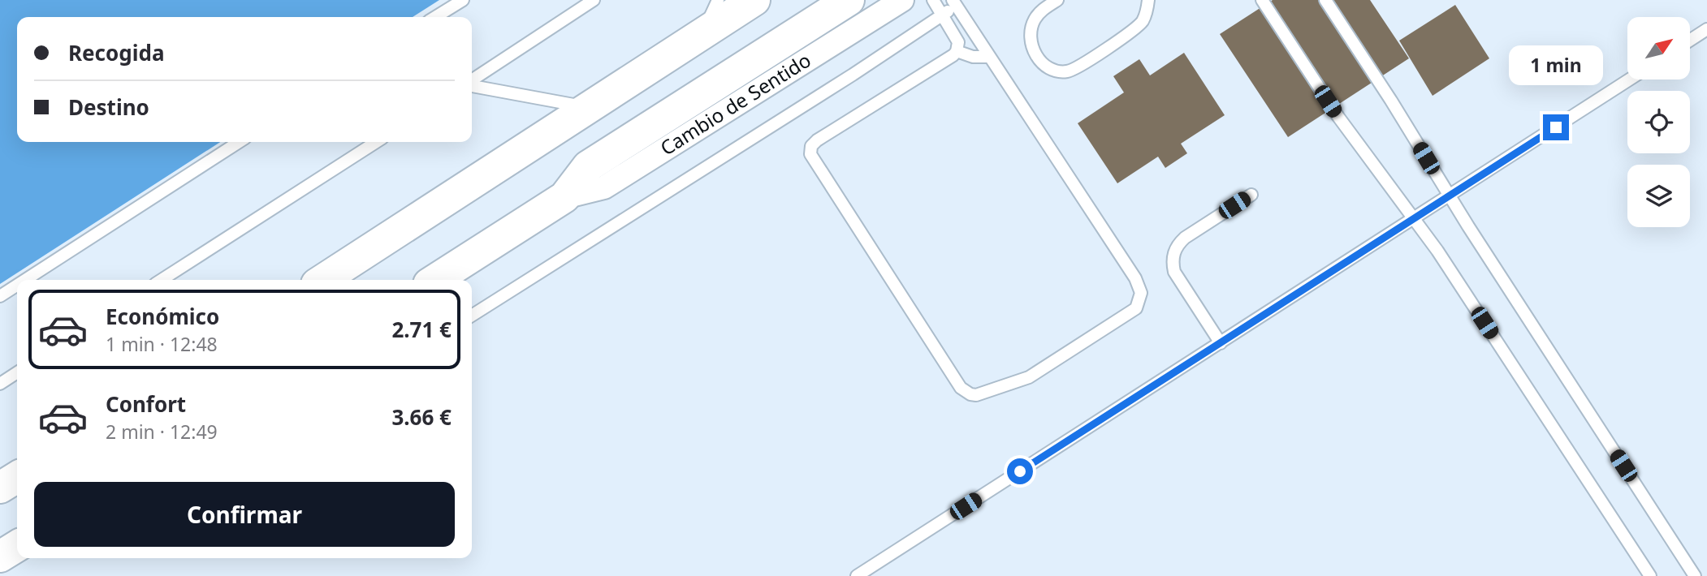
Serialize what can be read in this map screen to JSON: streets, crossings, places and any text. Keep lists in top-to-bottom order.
{
  "streets": {
    "street": ["Cambio de Sentido"]
  },
  "north": "top right",
  "page": {
    "banner": ["Recogida", "Destino"],
    "bubble": "1 min",
    "list": [
      {
        "name": "Económico",
        "note": "1 min · 12:48",
        "value": "2.71 €"
      },
      {
        "name": "Confort",
        "note": "2 min · 12:49",
        "value": "3.66 €"
      }
    ],
    "buttons": "Confirmar"
  }
}
